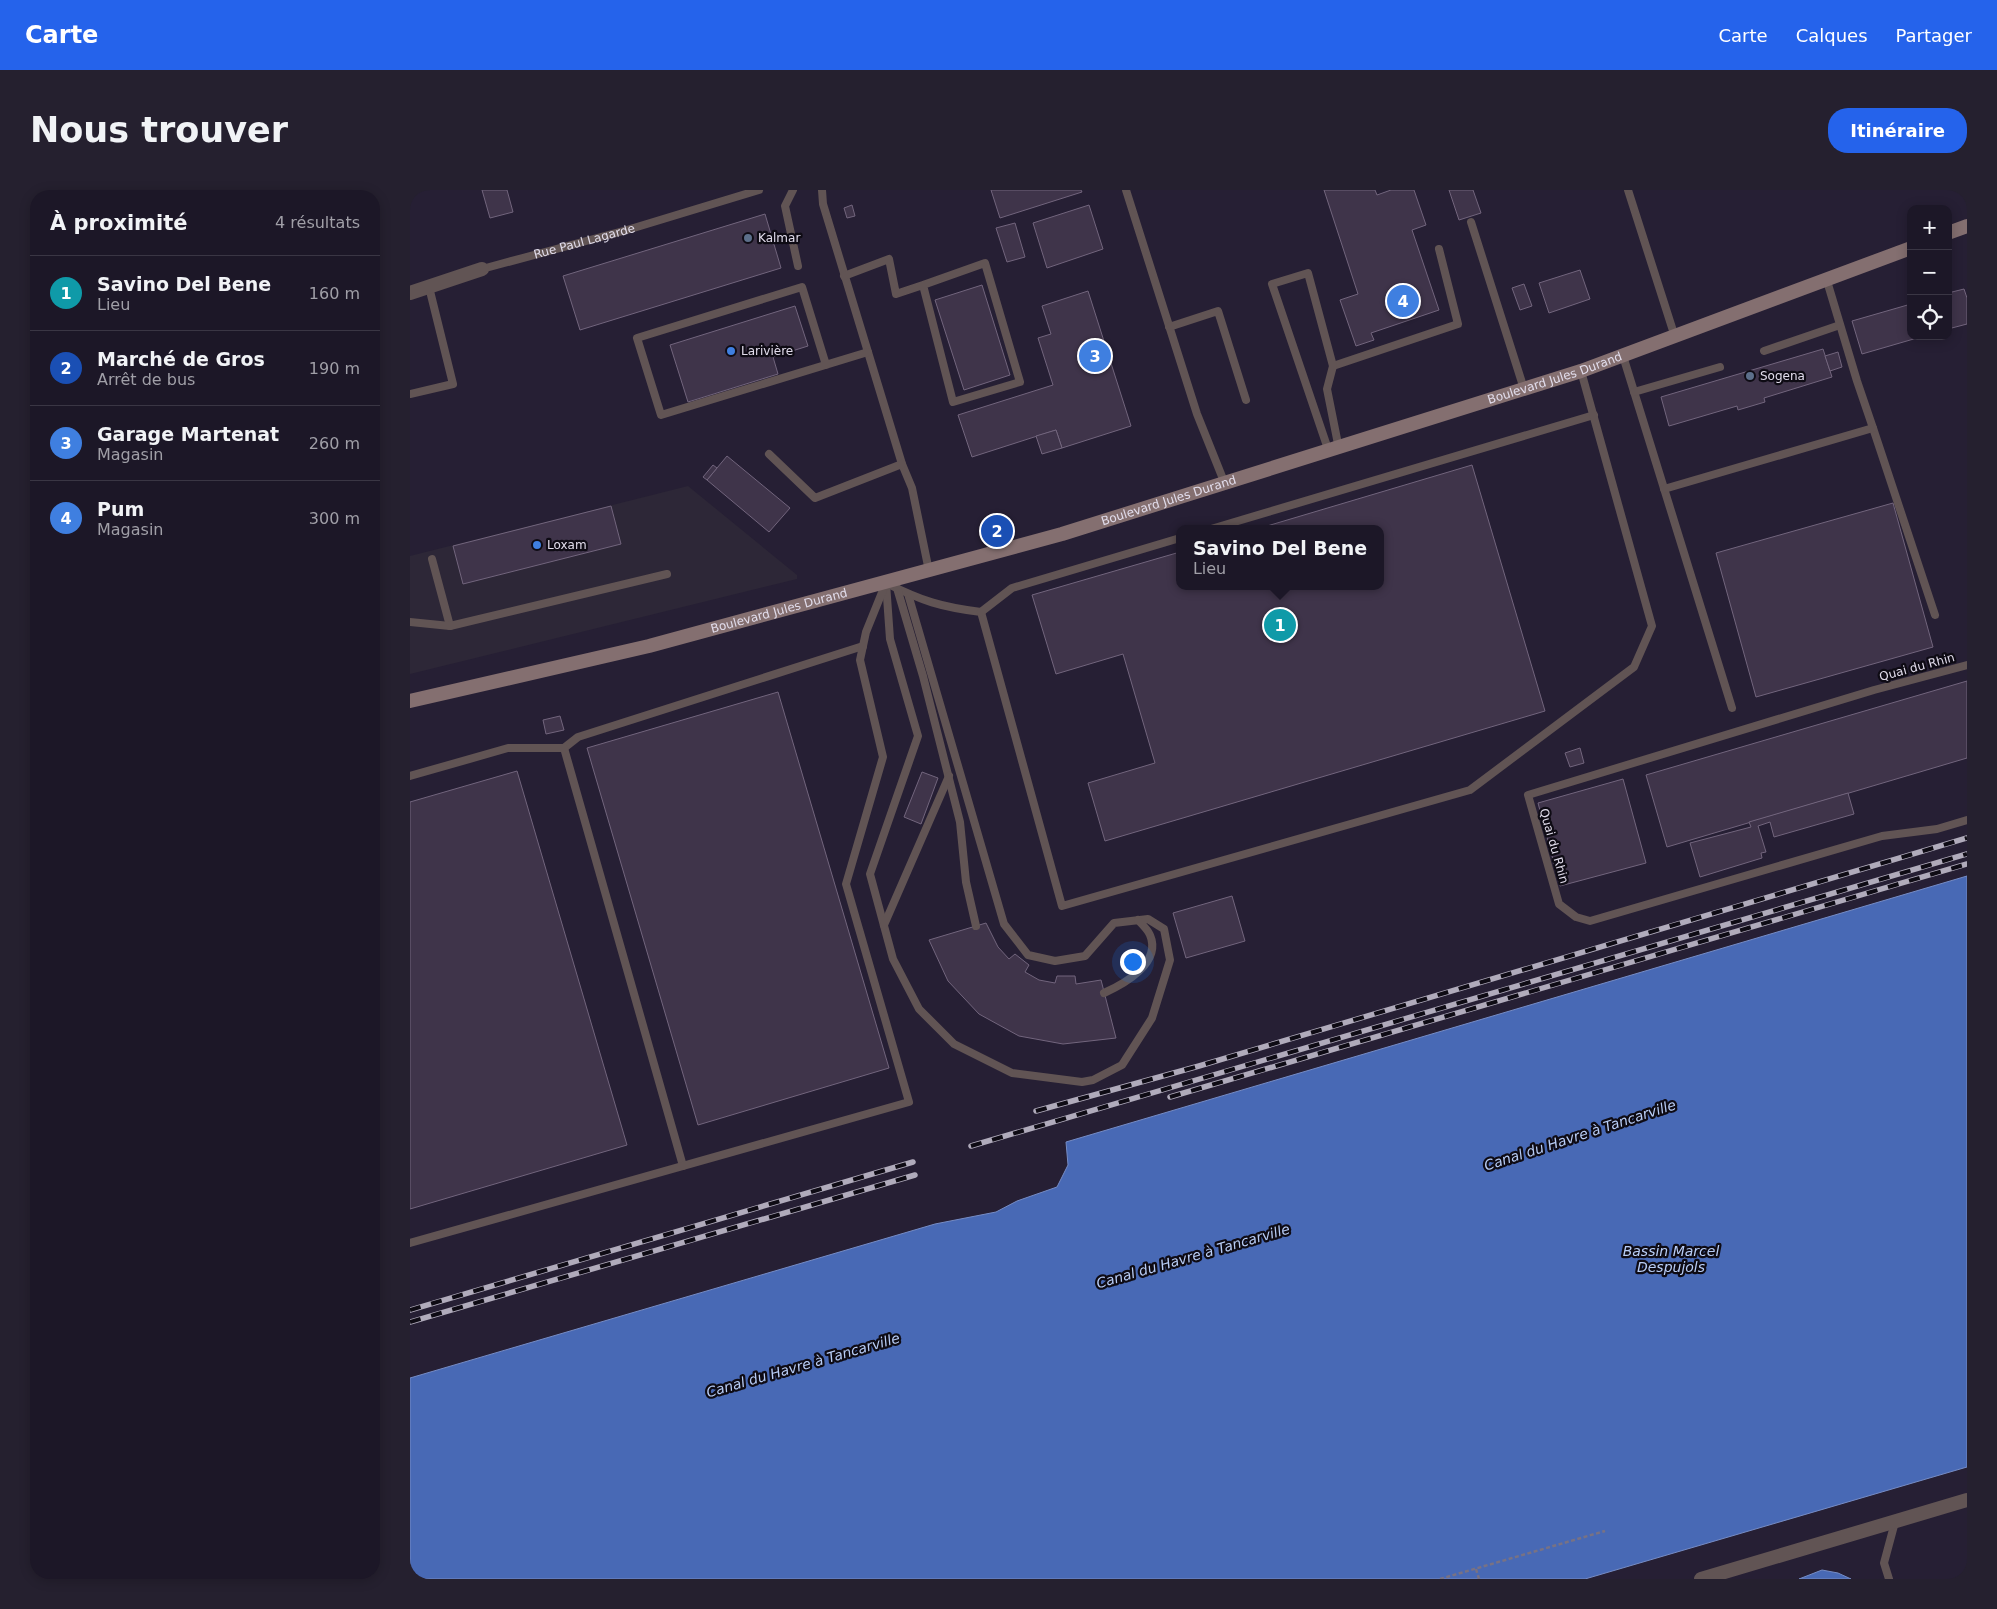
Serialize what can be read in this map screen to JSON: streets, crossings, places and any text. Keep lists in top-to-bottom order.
{
  "streets": {
    "main road": ["Boulevard Jules Durand"],
    "street": ["Rue Paul Lagarde"],
    "lane": ["Quai du Rhin"]
  },
  "water": ["Canal du Havre à Tancarville", "Bassin Marcel Despujols"],
  "places": [
    "Kalmar",
    "Larivière",
    "Sogena",
    "Loxam"
  ],
  "page": {
    "header": "Carte",
    "nav": ["Carte", "Calques", "Partager"],
    "buttons": "Itinéraire",
    "title": "Nous trouver",
    "heading": ["À proximité", "4 résultats"],
    "map_buttons": ["+", "−"],
    "list": [
      {
        "mark": "1",
        "name": "Savino Del Bene",
        "note": "Lieu",
        "value": "160 m"
      },
      {
        "mark": "2",
        "name": "Marché de Gros",
        "note": "Arrêt de bus",
        "value": "190 m"
      },
      {
        "mark": "3",
        "name": "Garage Martenat",
        "note": "Magasin",
        "value": "260 m"
      },
      {
        "mark": "4",
        "name": "Pum",
        "note": "Magasin",
        "value": "300 m"
      }
    ],
    "pins": [
      "4",
      "3",
      "2",
      "1"
    ],
    "popup": ["Savino Del Bene", "Lieu"]
  }
}
